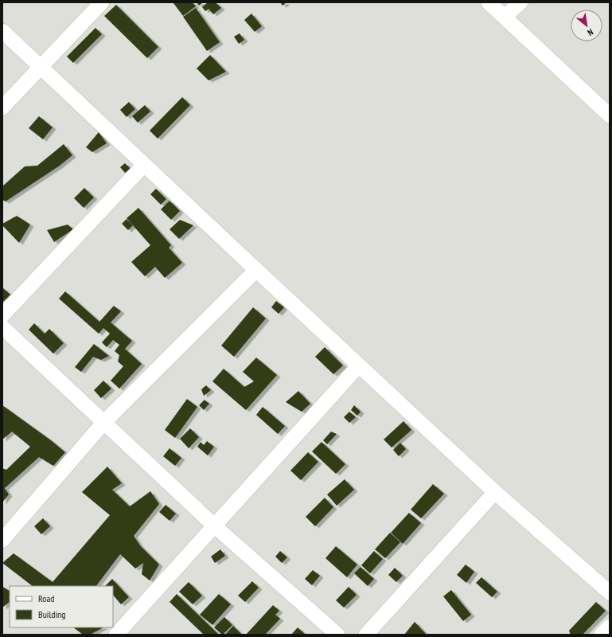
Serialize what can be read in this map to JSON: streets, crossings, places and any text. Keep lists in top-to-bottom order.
{
  "legend": ["Road", "Building"],
  "north": "bottom right"
}
